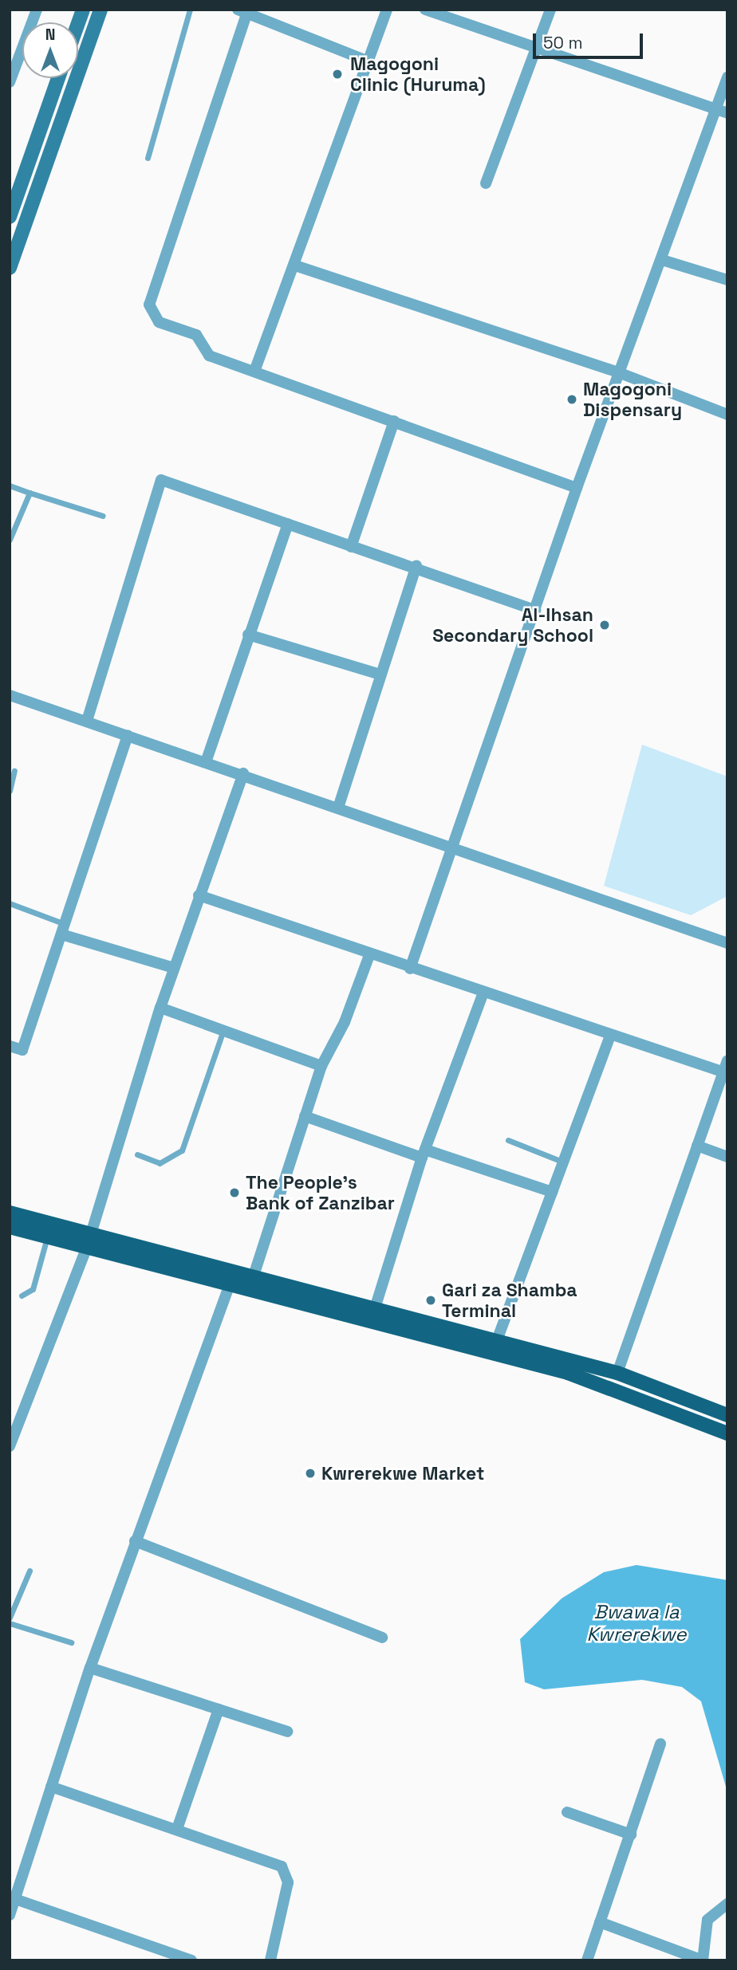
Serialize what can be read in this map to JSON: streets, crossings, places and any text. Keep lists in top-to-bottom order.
{
  "water": ["Bwawa la Kwrerekwe"],
  "places": [
    "Magogoni Clinic (Huruma)",
    "Magogoni Dispensary",
    "Al-Ihsan Secondary School",
    "The People's Bank of Zanzibar",
    "Gari za Shamba Terminal",
    "Kwrerekwe Market"
  ],
  "scale_bar": "50 m",
  "north": "top"
}
